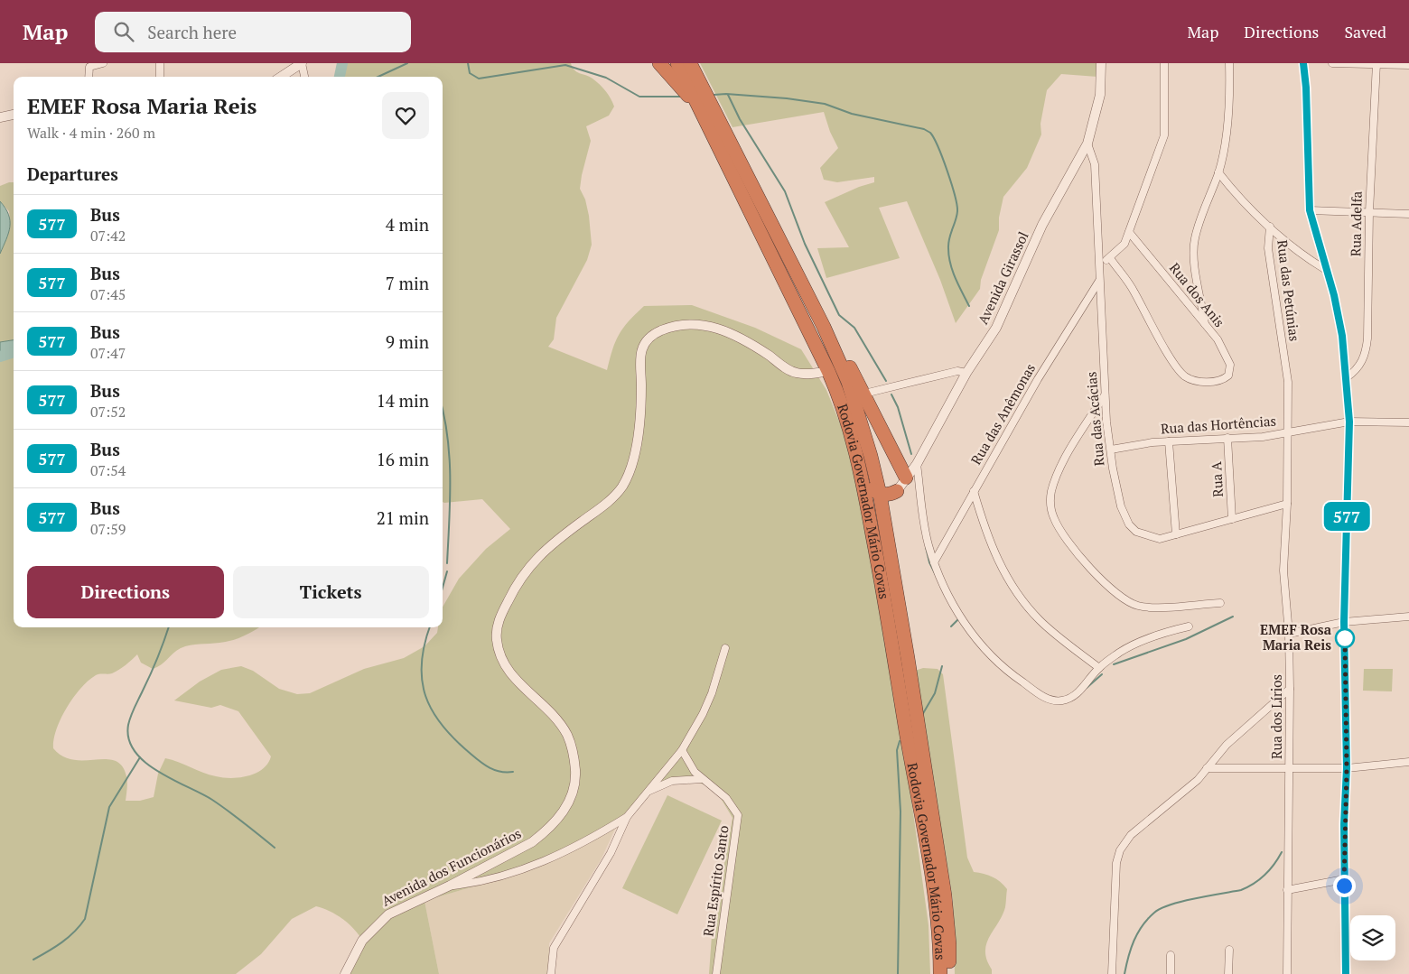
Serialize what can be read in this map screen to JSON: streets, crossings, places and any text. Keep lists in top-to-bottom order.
{
  "streets": {
    "highway": ["Rodovia Governador Mário Covas"],
    "street": [
      "Rua Adelfa",
      "Avenida Girassol",
      "Rua das Petúnias",
      "Rua dos Anis",
      "Rua das Anêmonas",
      "Rua das Acácias",
      "Rua das Hortências",
      "Rua A",
      "Rua dos Lírios",
      "Avenida dos Funcionários",
      "Rua Espírito Santo"
    ]
  },
  "crossings": [
    ["Avenida Girassol", "Rua das Acácias"],
    ["Rua das Petúnias", "Rua das Hortências"],
    ["Rua das Petúnias", "Rua dos Lírios"],
    ["Rua das Anêmonas", "Rua das Acácias"],
    ["Rua das Acácias", "Rua das Hortências"],
    ["Rua das Acácias", "Rua A"],
    ["Rua das Acácias", "Rua dos Lírios"],
    ["Rua das Hortências", "Rua A"],
    ["Rua das Hortências", "Rua dos Lírios"],
    ["Rodovia Governador Mário Covas", "Avenida dos Funcionários"]
  ],
  "places": ["EMEF Rosa Maria Reis"],
  "lines": ["bus line 577"],
  "page": {
    "header": "Map",
    "search": "Search here",
    "nav": ["Map", "Directions", "Saved"],
    "on_map": "577",
    "heading": [
      ["EMEF Rosa Maria Reis", "Walk · 4 min · 260 m"],
      "Departures"
    ],
    "list": [
      {
        "mark": "577",
        "name": "Bus",
        "note": "07:42",
        "value": "4 min"
      },
      {
        "mark": "577",
        "name": "Bus",
        "note": "07:45",
        "value": "7 min"
      },
      {
        "mark": "577",
        "name": "Bus",
        "note": "07:47",
        "value": "9 min"
      },
      {
        "mark": "577",
        "name": "Bus",
        "note": "07:52",
        "value": "14 min"
      },
      {
        "mark": "577",
        "name": "Bus",
        "note": "07:54",
        "value": "16 min"
      },
      {
        "mark": "577",
        "name": "Bus",
        "note": "07:59",
        "value": "21 min"
      }
    ],
    "buttons": ["Directions", "Tickets"]
  }
}
